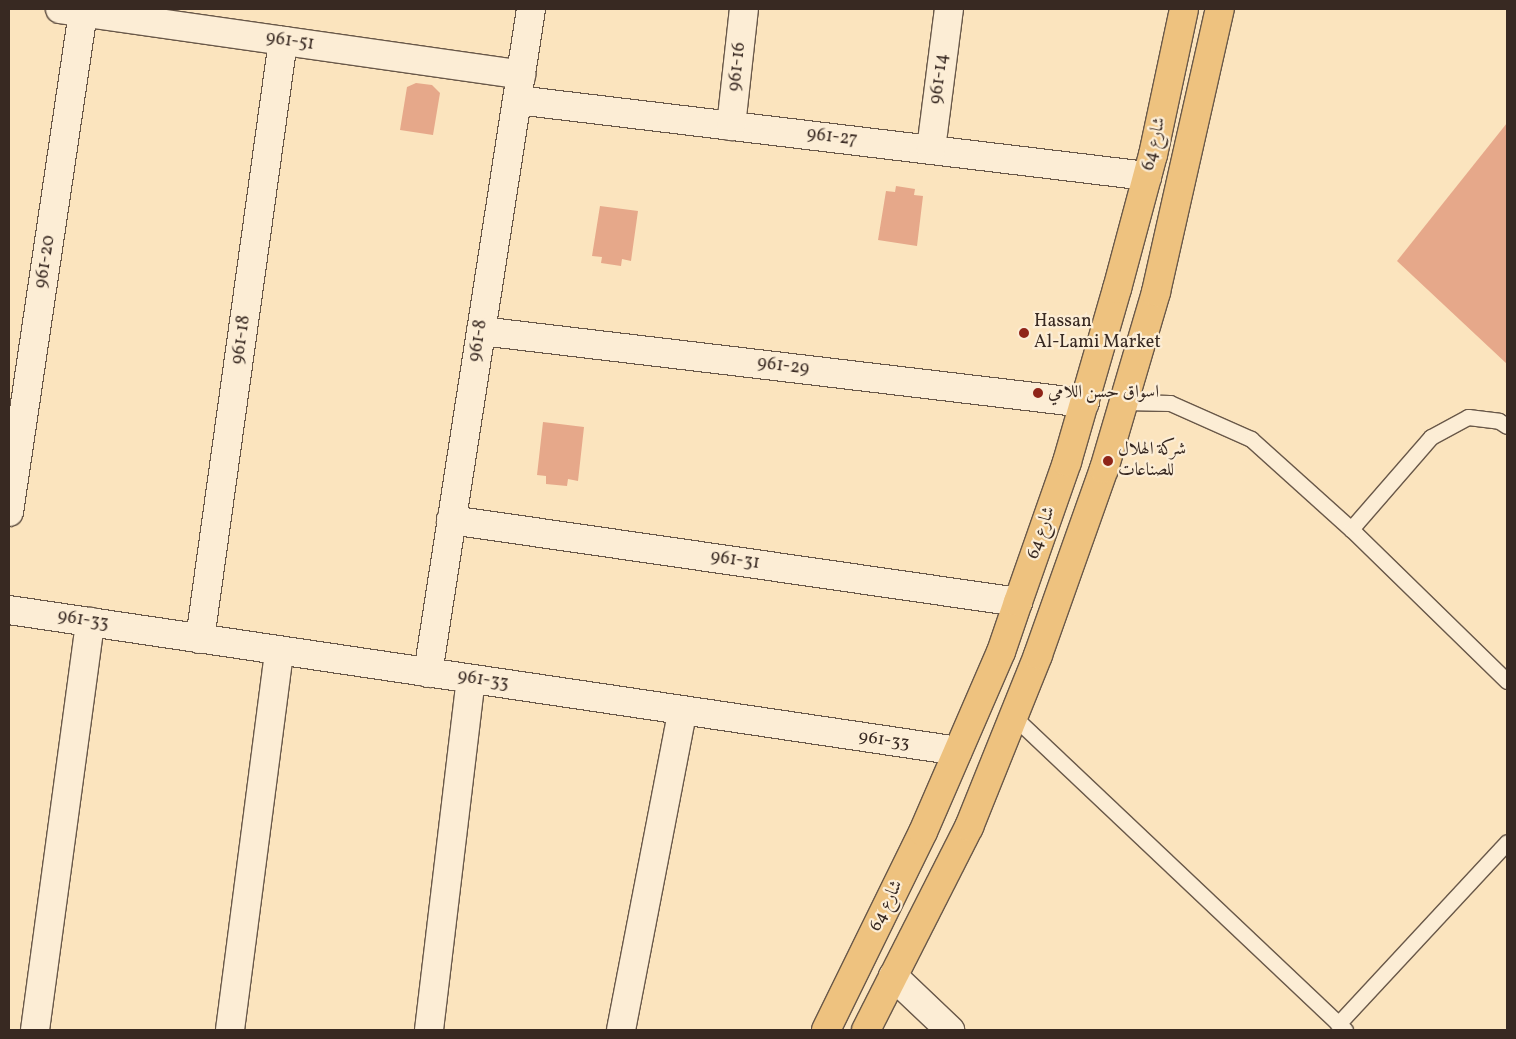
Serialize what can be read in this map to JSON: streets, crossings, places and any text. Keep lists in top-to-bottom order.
{
  "streets": {
    "main road": ["شارع 64"],
    "street": [
      "961-51",
      "961-16",
      "961-14",
      "961-27",
      "961-20",
      "961-18",
      "961-8",
      "961-29",
      "961-31",
      "961-33"
    ]
  },
  "crossings": [
    ["961-51", "961-27"],
    ["961-51", "961-20"],
    ["961-51", "961-18"],
    ["961-51", "961-8"],
    ["961-16", "961-27"],
    ["961-14", "961-27"],
    ["961-27", "شارع 64"],
    ["961-27", "961-8"],
    ["شارع 64", "961-29"],
    ["شارع 64", "961-31"],
    ["شارع 64", "961-33"],
    ["961-18", "961-33"],
    ["961-8", "961-29"],
    ["961-8", "961-31"],
    ["961-8", "961-33"]
  ],
  "places": ["Hassan Al-Lami Market", "اسواق حسن اللامي", "شركة الهلال للصناعات"]
}
